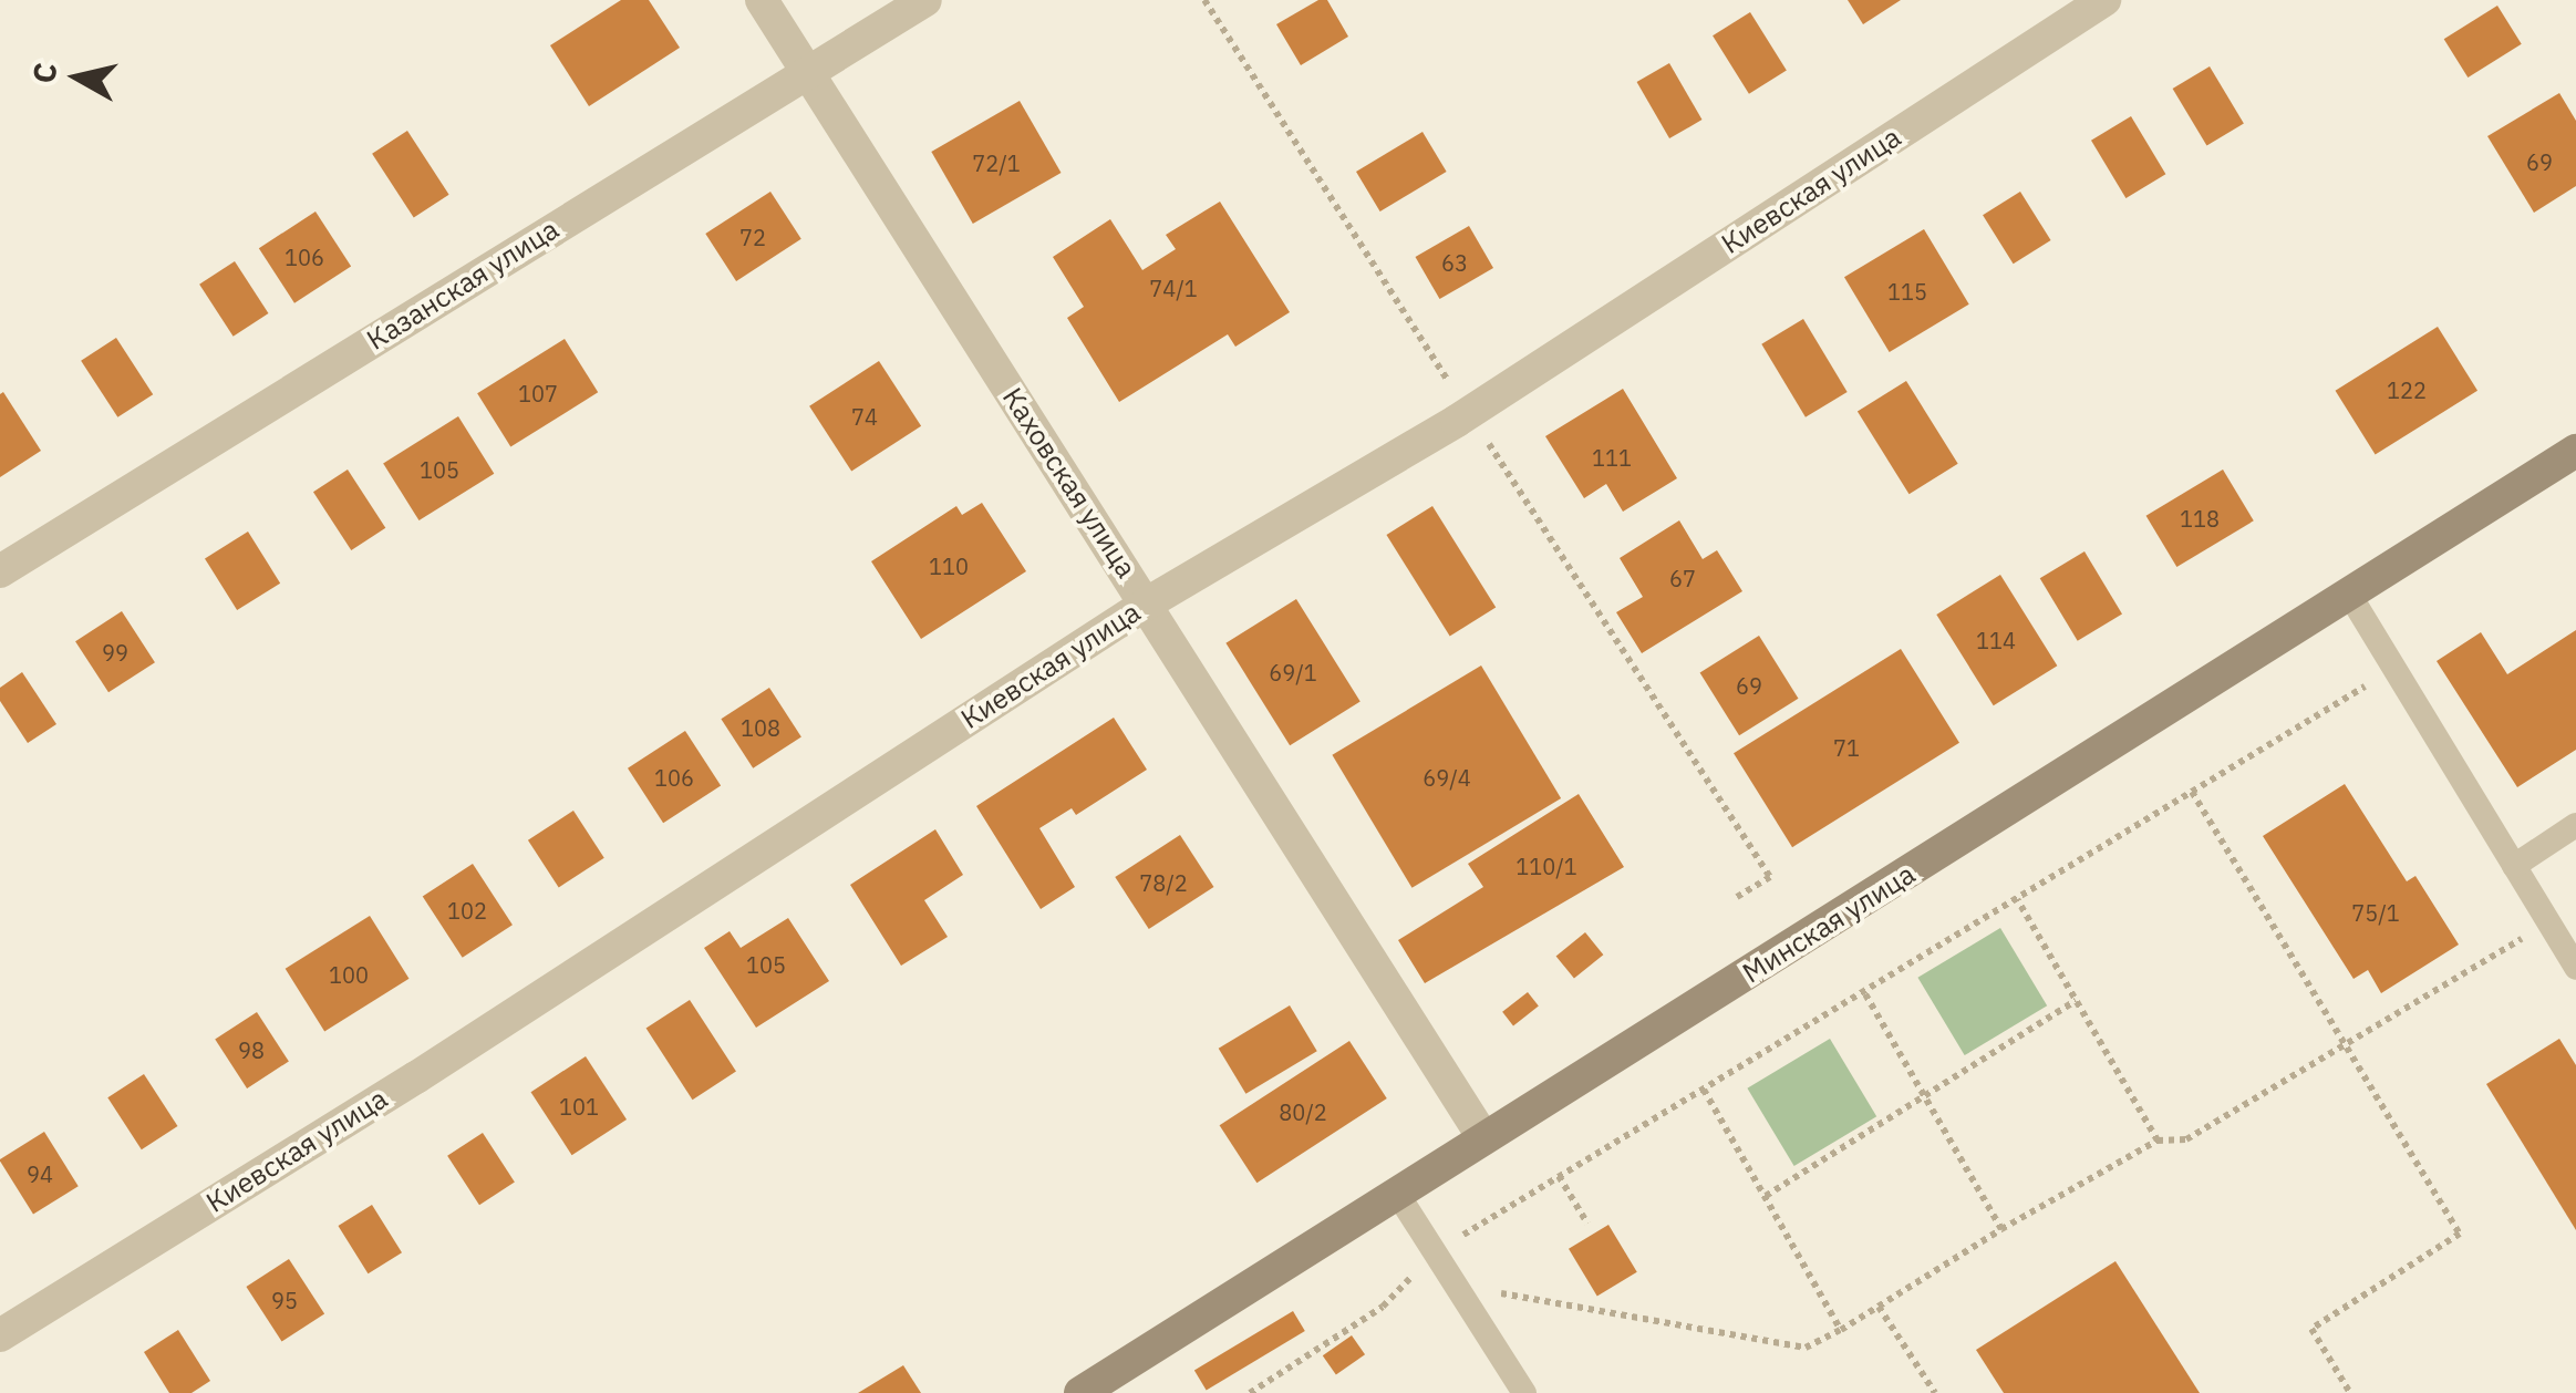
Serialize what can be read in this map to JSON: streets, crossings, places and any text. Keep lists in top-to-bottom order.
{
  "streets": {
    "main road": ["Минская улица"],
    "street": ["Киевская улица", "Казанская улица", "Каховская улица"]
  },
  "crossings": [
    ["Киевская улица", "Каховская улица"],
    ["Казанская улица", "Каховская улица"],
    ["Каховская улица", "Минская улица"]
  ],
  "house_numbers": [
    "69",
    "72/1",
    "72",
    "106",
    "63",
    "74/1",
    "115",
    "122",
    "107",
    "74",
    "111",
    "105",
    "118",
    "110",
    "67",
    "114",
    "99",
    "69/1",
    "69",
    "108",
    "71",
    "106",
    "69/4",
    "110/1",
    "78/2",
    "102",
    "75/1",
    "105",
    "100",
    "98",
    "101",
    "80/2",
    "94",
    "95"
  ],
  "north": "left"
}
